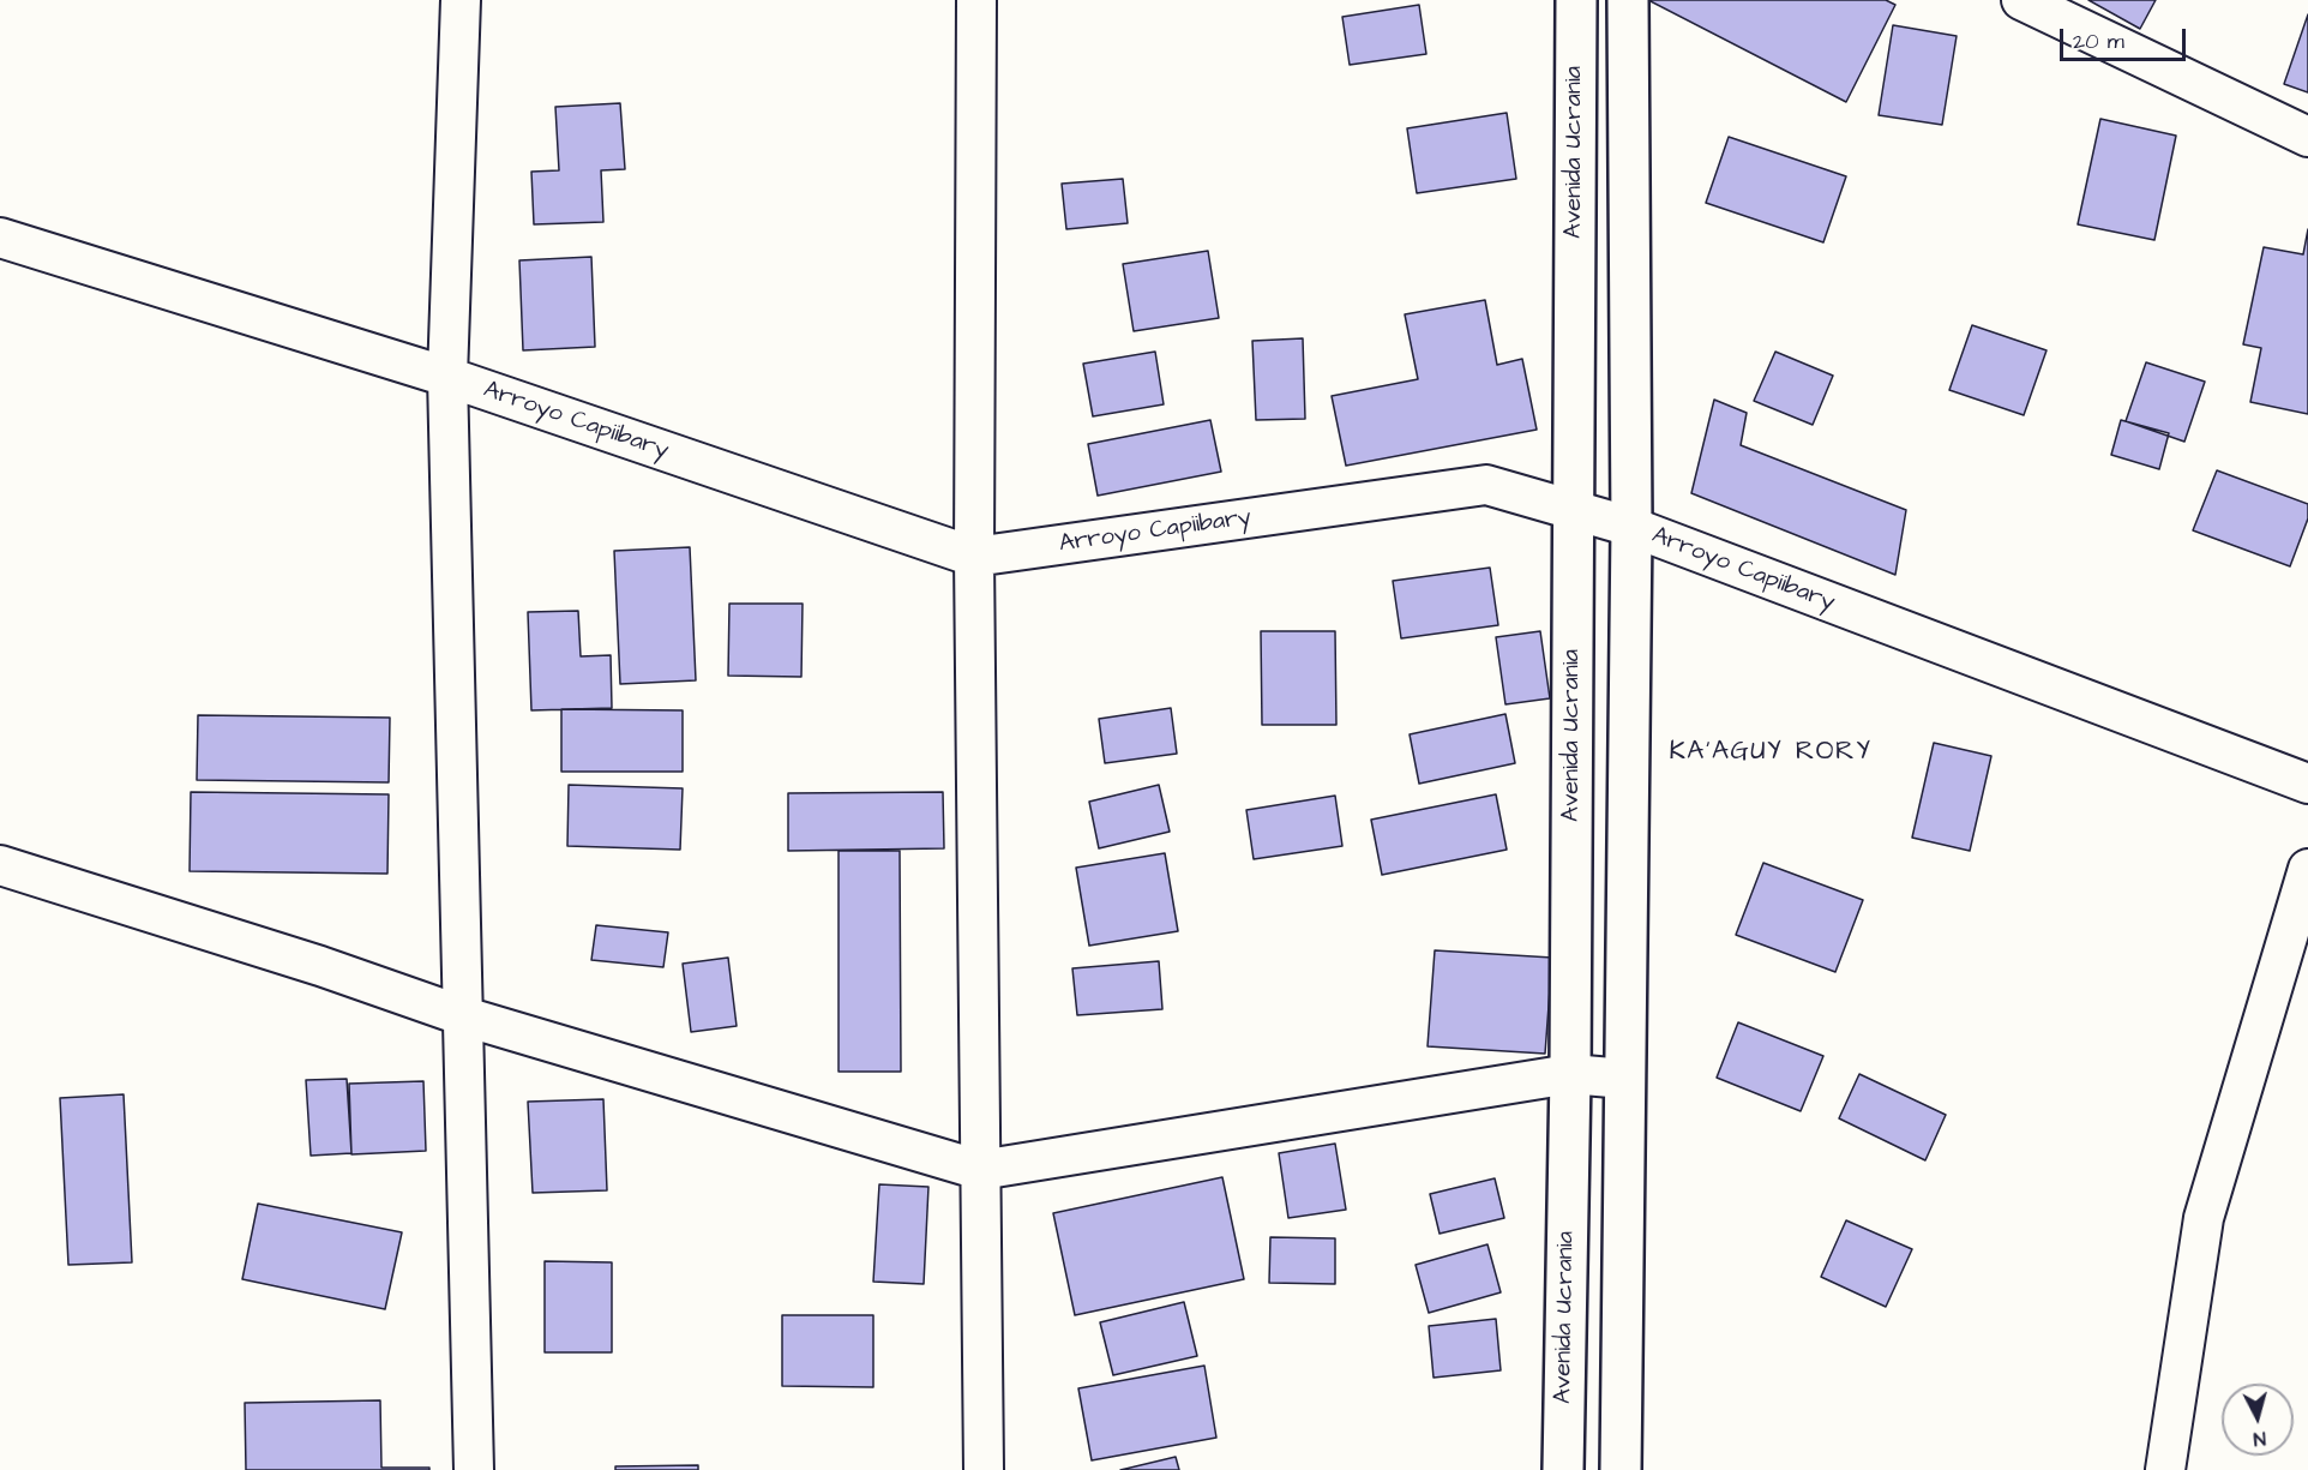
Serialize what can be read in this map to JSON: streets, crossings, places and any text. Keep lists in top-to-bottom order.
{
  "streets": {
    "main road": ["Avenida Ucrania"],
    "street": ["Arroyo Capiibary"]
  },
  "crossings": [
    ["Avenida Ucrania", "Arroyo Capiibary"]
  ],
  "districts": ["KA'AGUY RORY"],
  "scale_bar": "20 m",
  "north": "bottom"
}
